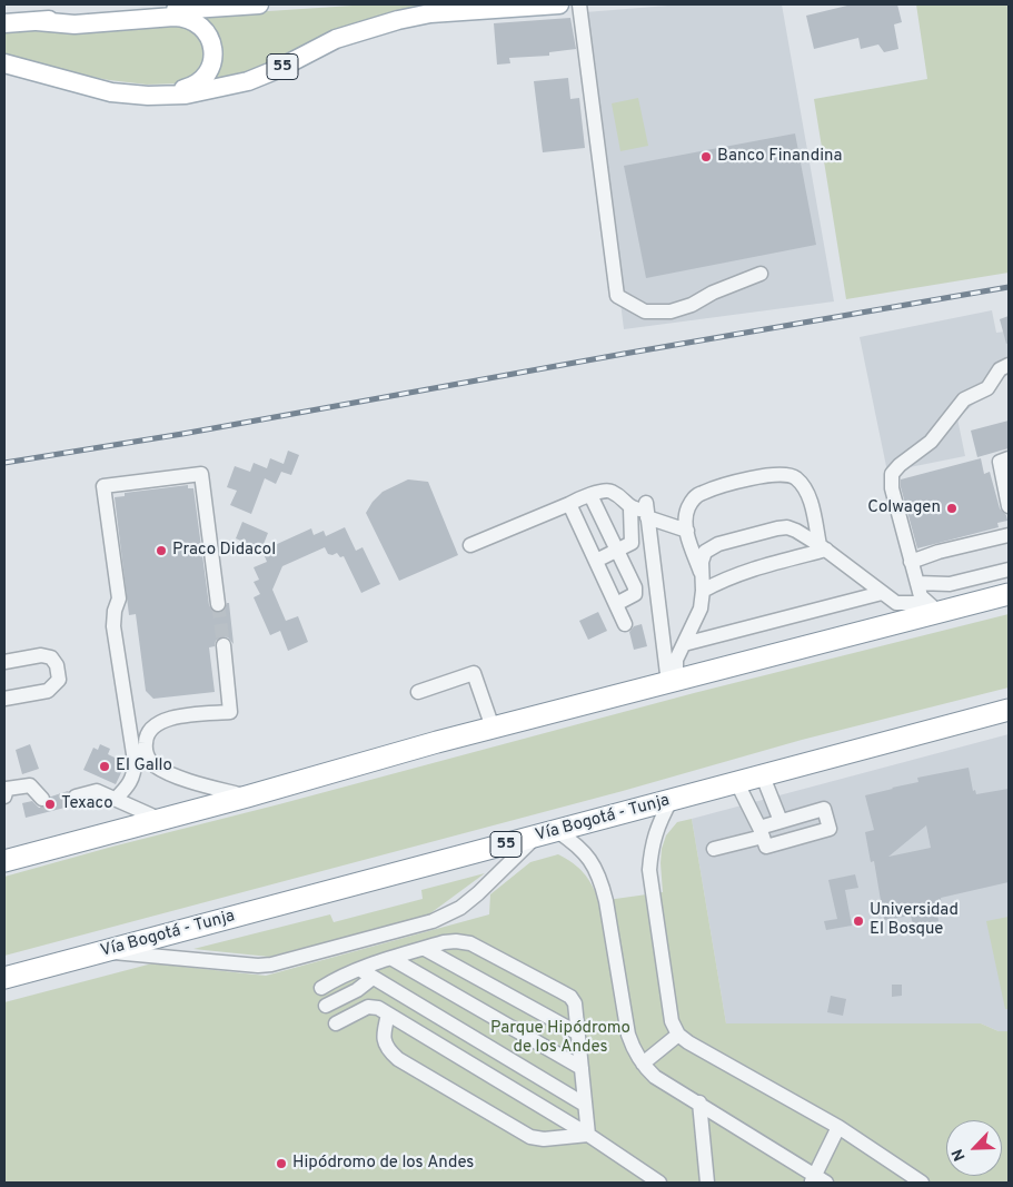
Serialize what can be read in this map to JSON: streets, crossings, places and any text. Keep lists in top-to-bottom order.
{
  "streets": {
    "highway": ["55", "Vía Bogotá - Tunja"]
  },
  "parks": ["Parque Hipódromo de los Andes"],
  "places": [
    "Banco Finandina",
    "Colwagen",
    "Praco Didacol",
    "El Gallo",
    "Texaco",
    "Universidad El Bosque",
    "Hipódromo de los Andes"
  ],
  "north": "bottom left"
}
